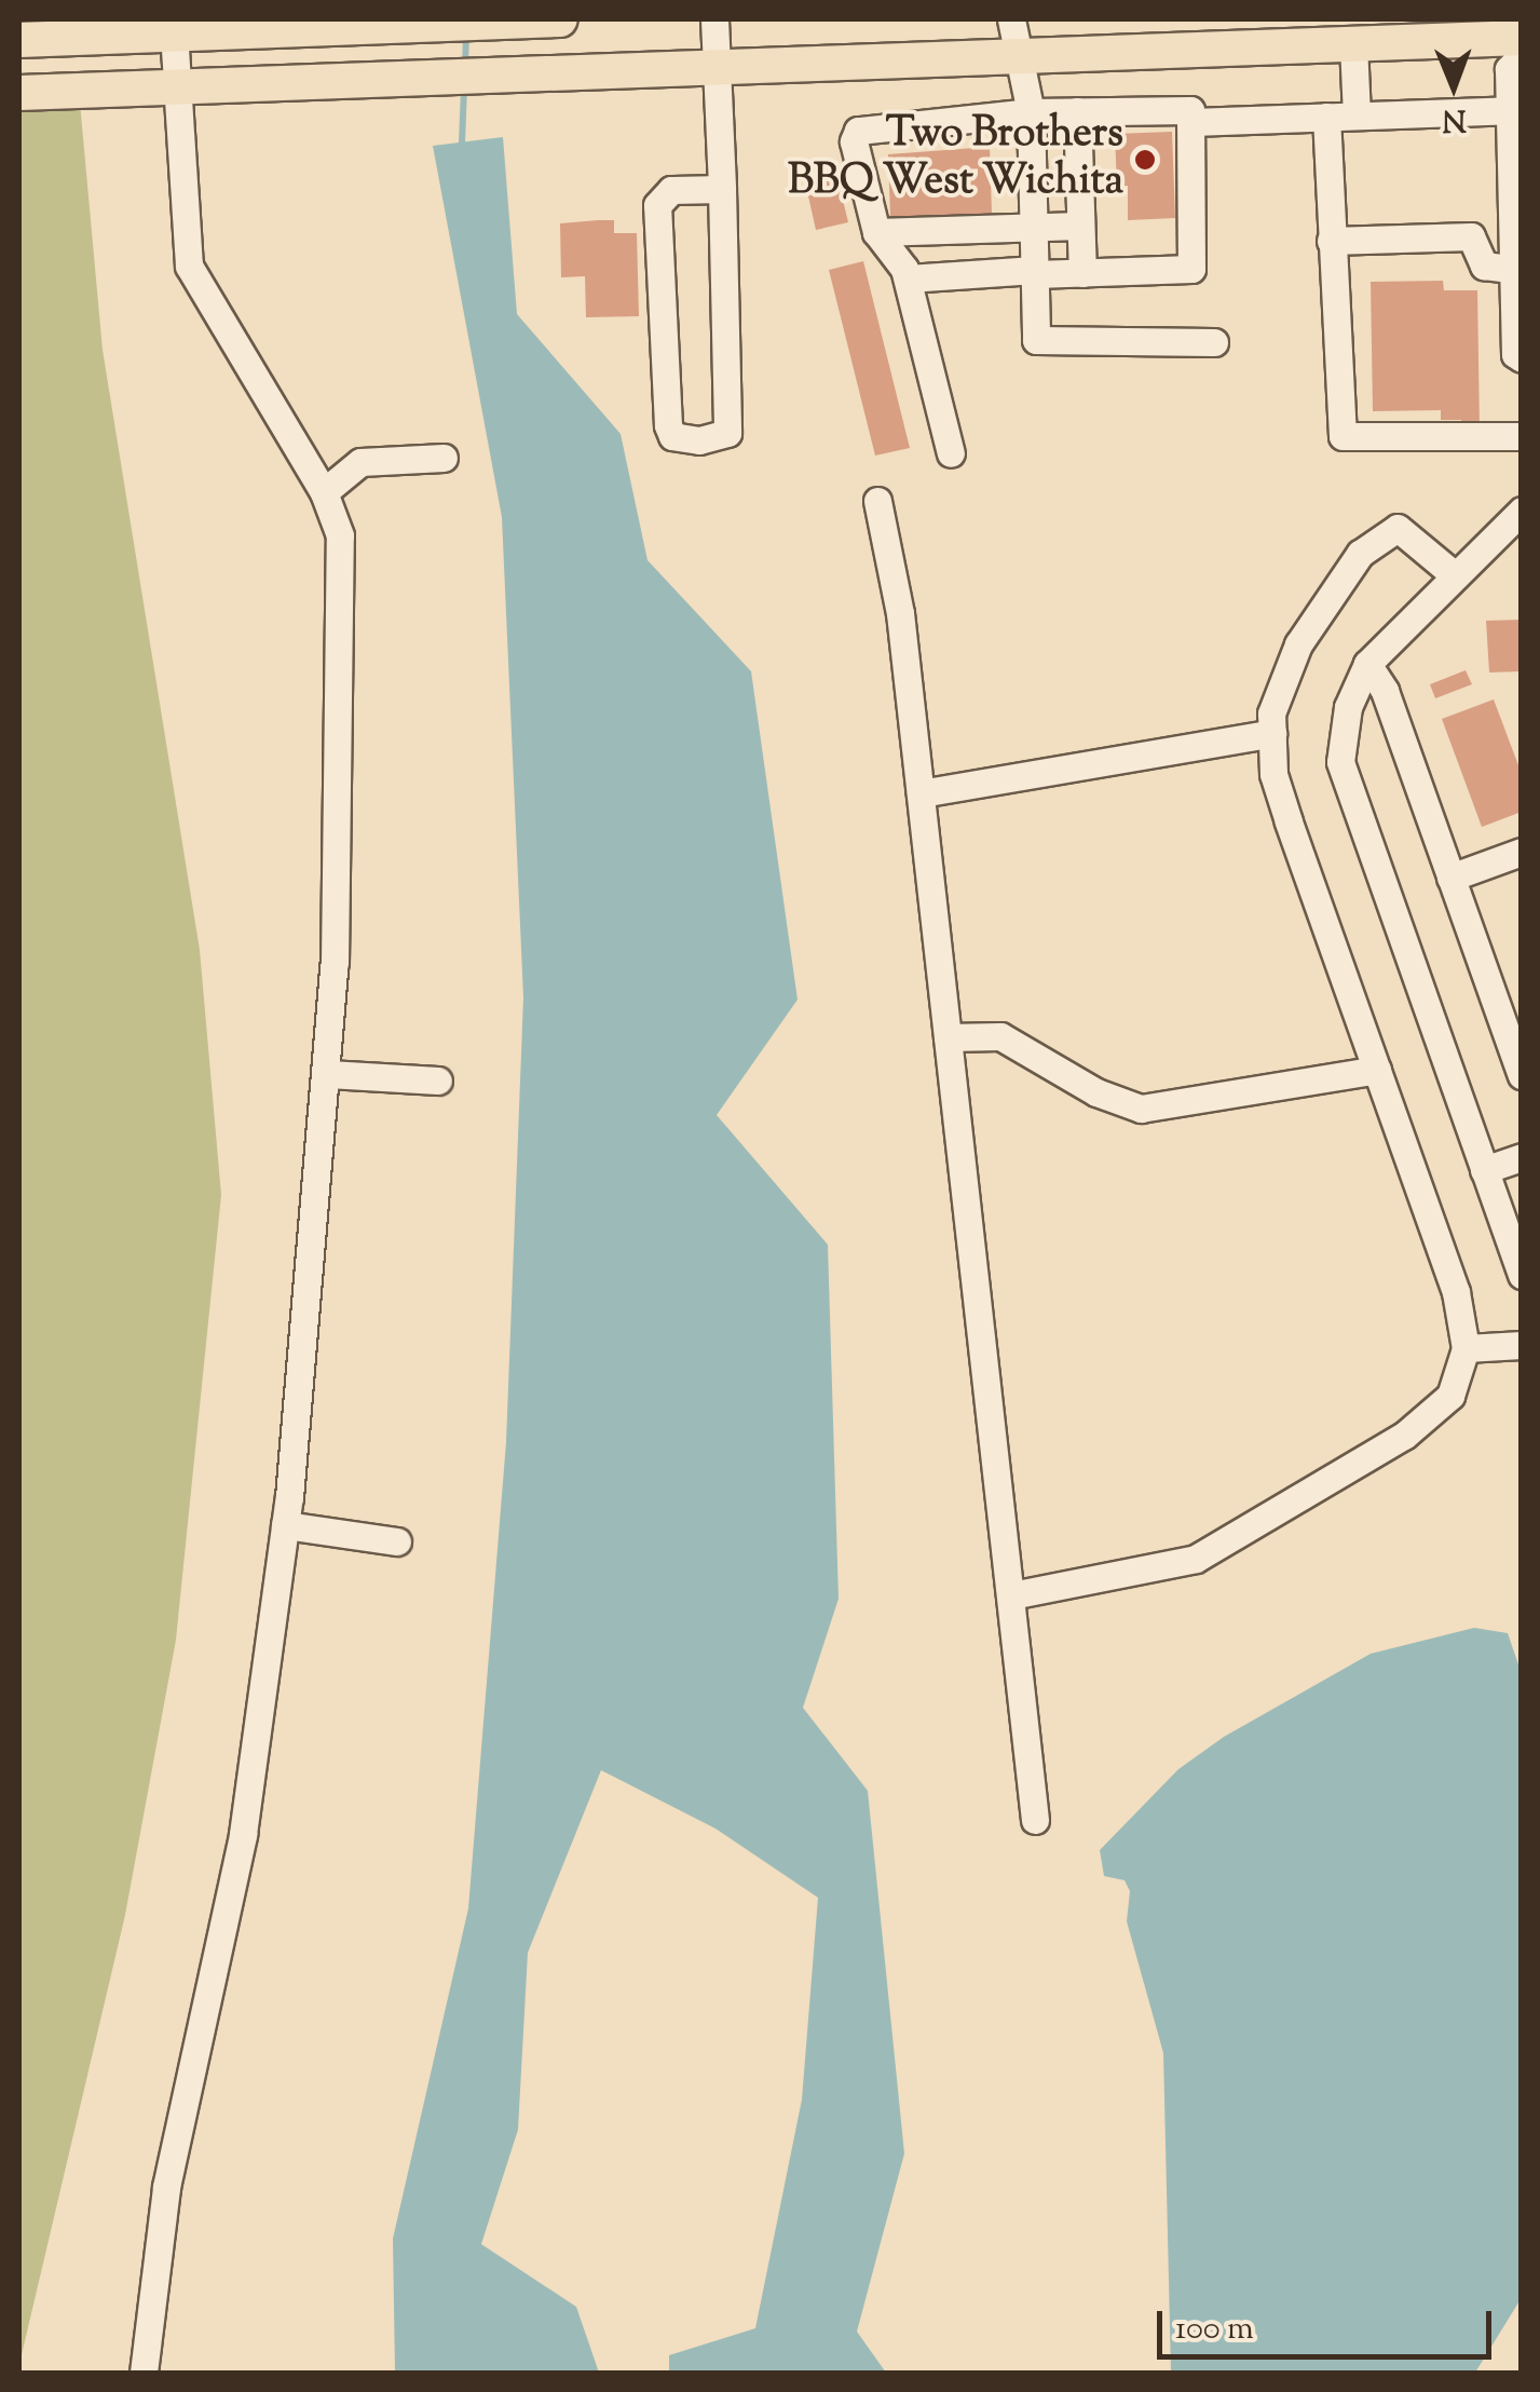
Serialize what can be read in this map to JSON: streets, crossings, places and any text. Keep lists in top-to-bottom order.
{
  "places": ["Two Brothers BBQ West Wichita"],
  "scale_bar": "100 m",
  "north": "bottom"
}
